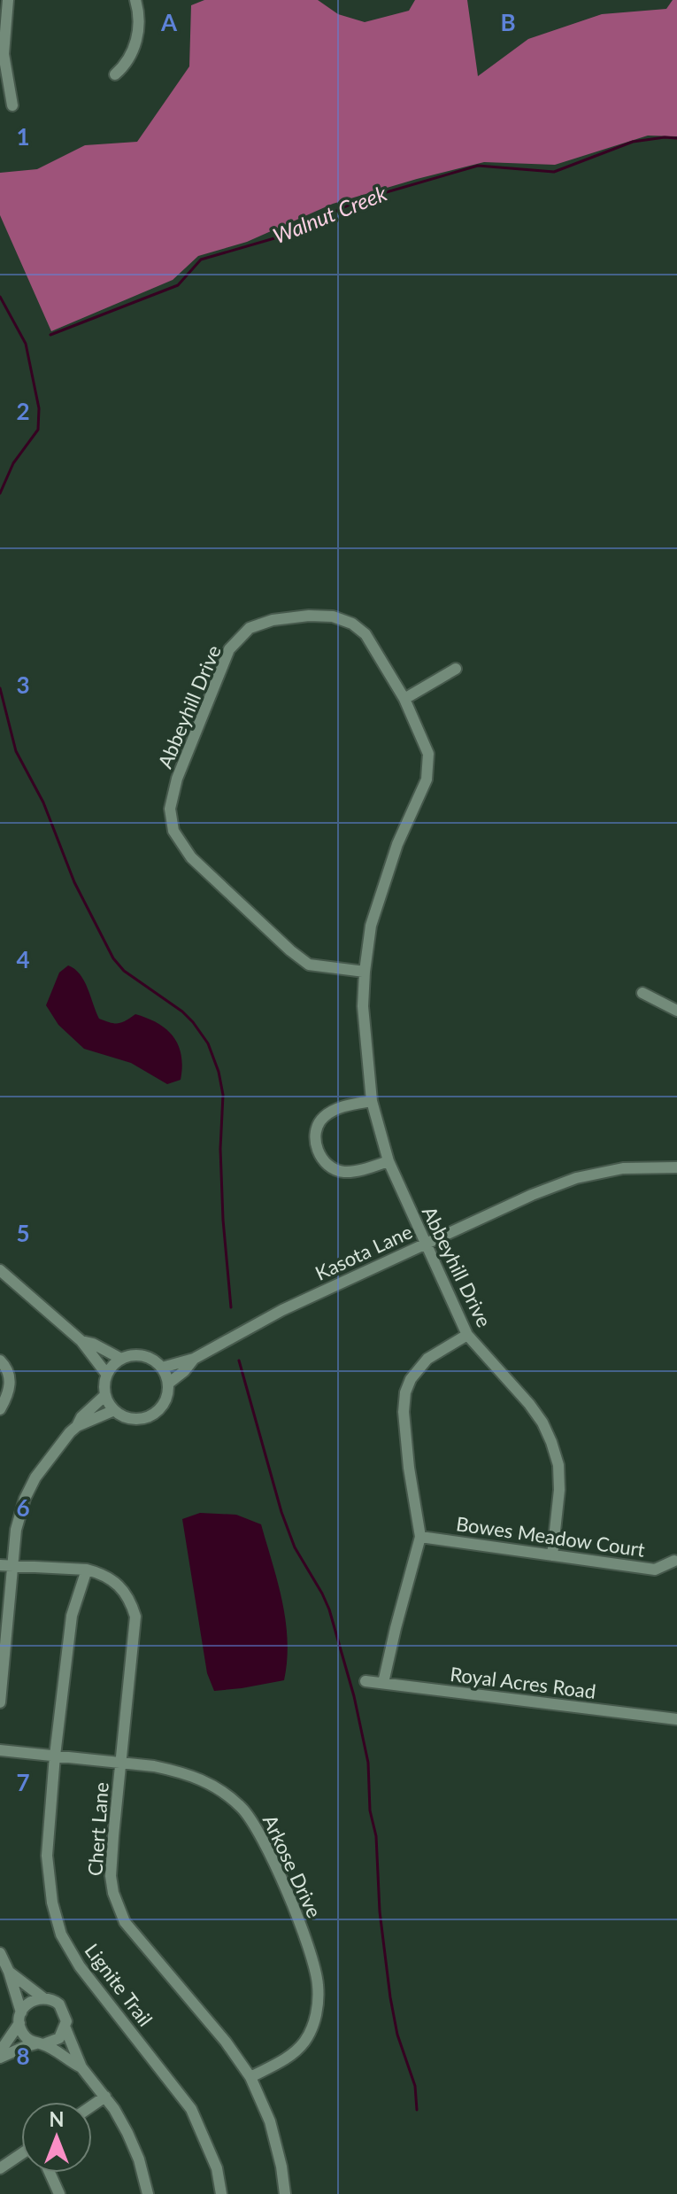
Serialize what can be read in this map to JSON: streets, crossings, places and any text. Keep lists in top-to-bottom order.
{
  "streets": {
    "street": [
      "Abbeyhill Drive",
      "Kasota Lane",
      "Bowes Meadow Court",
      "Royal Acres Road",
      "Chert Lane",
      "Arkose Drive",
      "Lignite Trail"
    ]
  },
  "crossings": [
    ["Abbeyhill Drive", "Kasota Lane"],
    ["Abbeyhill Drive", "Bowes Meadow Court"],
    ["Chert Lane", "Arkose Drive"],
    ["Chert Lane", "Lignite Trail"],
    ["Arkose Drive", "Lignite Trail"]
  ],
  "water": ["Walnut Creek"],
  "north": "top",
  "grid": {
    "columns": ["A", "B"],
    "rows": [
      "1",
      "2",
      "3",
      "4",
      "5",
      "6",
      "7",
      "8"
    ]
  }
}
